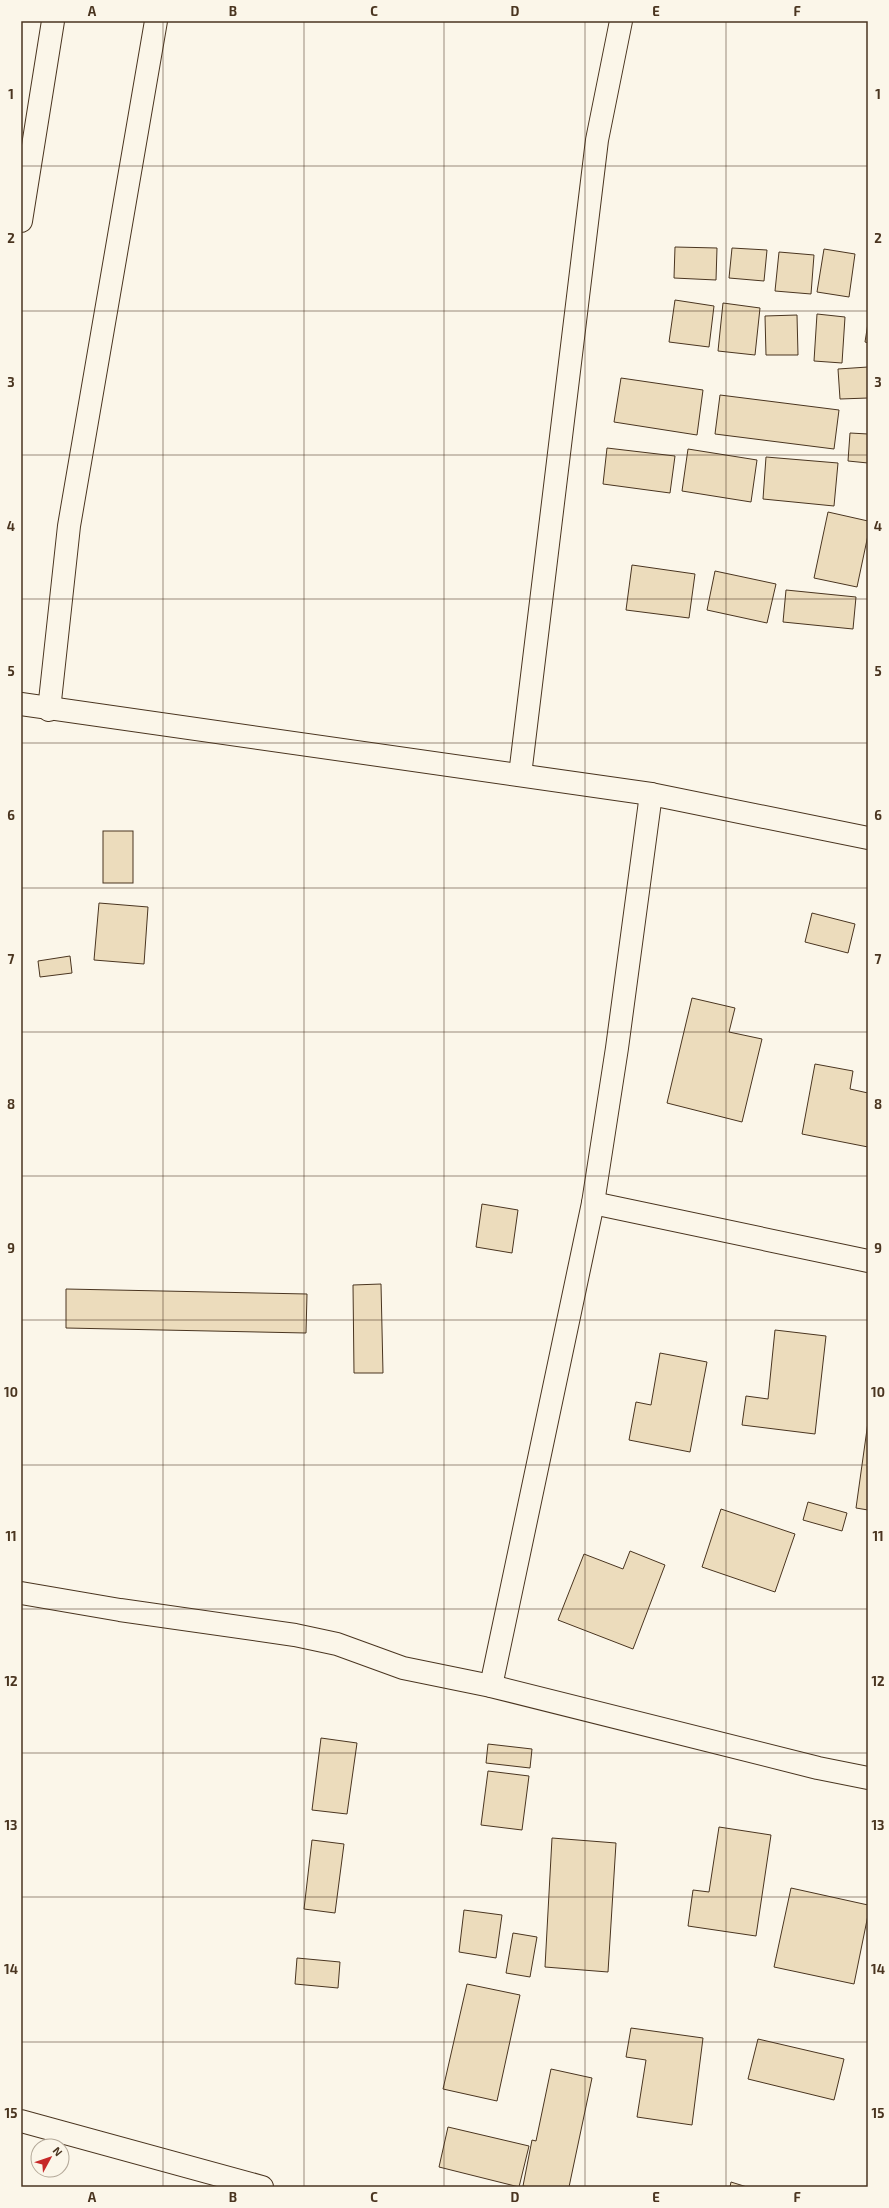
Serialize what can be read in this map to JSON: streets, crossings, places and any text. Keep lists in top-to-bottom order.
{
  "north": "top right",
  "grid": {
    "columns": [
      "A",
      "B",
      "C",
      "D",
      "E",
      "F"
    ],
    "rows": [
      "1",
      "2",
      "3",
      "4",
      "5",
      "6",
      "7",
      "8",
      "9",
      "10",
      "11",
      "12",
      "13",
      "14",
      "15"
    ]
  }
}
